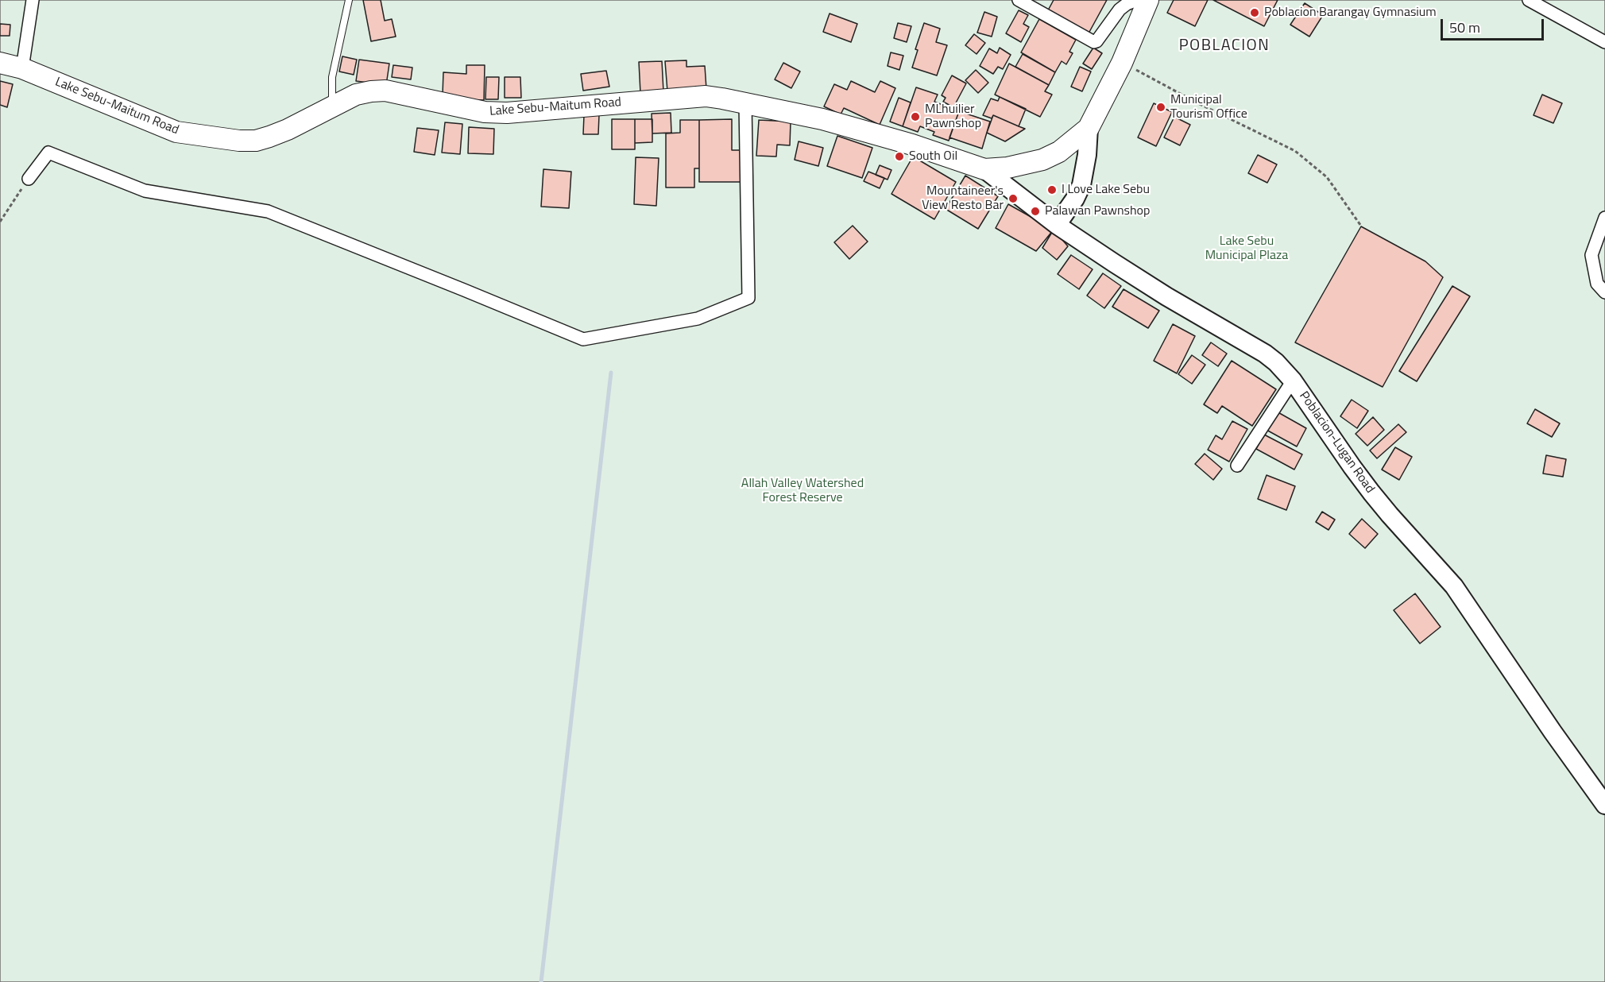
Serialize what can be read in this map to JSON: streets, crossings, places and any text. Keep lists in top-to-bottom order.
{
  "streets": {
    "main road": ["Lake Sebu-Maitum Road", "Poblacion-Lugan Road"]
  },
  "crossings": [
    ["Lake Sebu-Maitum Road", "Poblacion-Lugan Road"]
  ],
  "districts": ["POBLACION"],
  "parks": ["Lake Sebu Municipal Plaza", "Allah Valley Watershed Forest Reserve"],
  "places": [
    "Poblacion Barangay Gymnasium",
    "Municipal Tourism Office",
    "MLhuilier Pawnshop",
    "South Oil",
    "I Love Lake Sebu",
    "Mountaineer's View Resto Bar",
    "Palawan Pawnshop"
  ],
  "scale_bar": "50 m"
}
